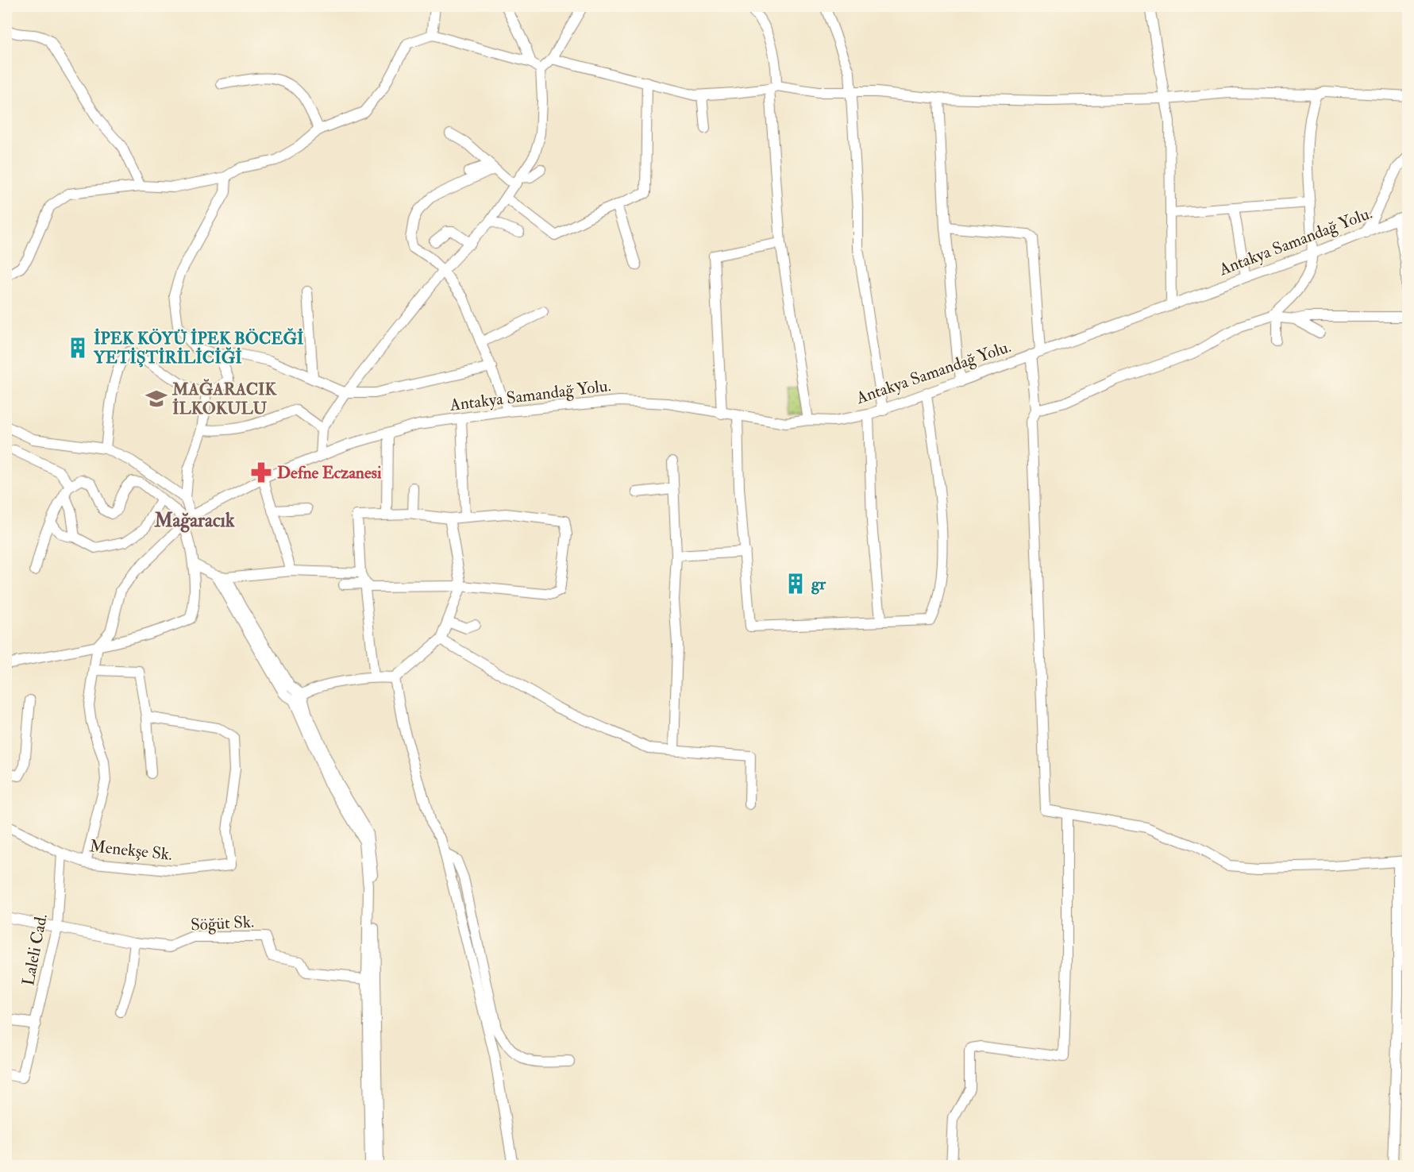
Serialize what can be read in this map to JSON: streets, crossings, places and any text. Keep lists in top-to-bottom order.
{
  "streets": {
    "street": [
      "Antakya Samandağ Yolu.",
      "Menekşe Sk.",
      "Söğüt Sk.",
      "Laleli Cad."
    ]
  },
  "crossings": [
    ["Menekşe Sk.", "Laleli Cad."],
    ["Söğüt Sk.", "Laleli Cad."]
  ],
  "districts": ["Mağaracık"],
  "places": {
    "building": ["İPEK KÖYÜ İPEK BÖCEĞİ YETİŞTİRİLİCİĞİ", "gr"],
    "school or university": ["MAĞARACIK İLKOKULU"],
    "pharmacy": ["Defne Eczanesi"]
  }
}
